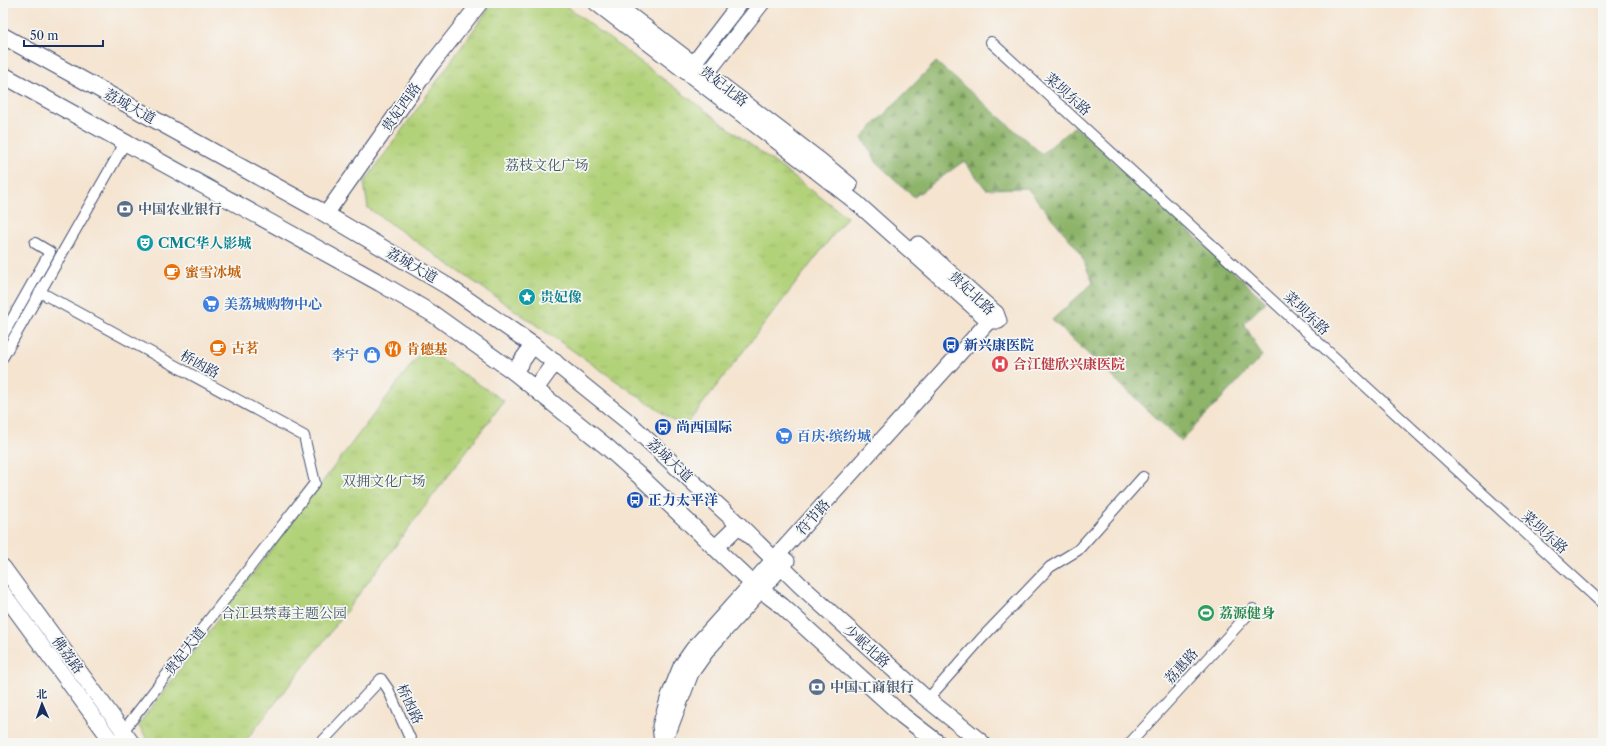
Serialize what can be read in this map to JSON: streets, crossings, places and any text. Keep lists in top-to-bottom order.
{
  "streets": {
    "main road": [
      "贵妃北路",
      "荔城大道",
      "贵妃西路",
      "符节路",
      "少岷北路",
      "佛荔路"
    ],
    "street": [
      "菜坝东路",
      "桥凼路",
      "贵妃大道",
      "荔惠路"
    ]
  },
  "crossings": [
    ["贵妃北路", "符节路"],
    ["荔城大道", "贵妃西路"],
    ["荔城大道", "符节路"],
    ["荔城大道", "少岷北路"],
    ["桥凼路", "贵妃大道"],
    ["符节路", "少岷北路"],
    ["贵妃大道", "佛荔路"]
  ],
  "parks": ["荔枝文化广场", "双拥文化广场", "合江县禁毒主题公园"],
  "places": {
    "bank": ["中国农业银行", "中国工商银行"],
    "theatre": ["CMC华人影城"],
    "cafe": ["蜜雪冰城", "古茗"],
    "place": ["贵妃像"],
    "supermarket": ["美荔城购物中心", "百庆·缤纷城"],
    "bus stop": ["新兴康医院", "尚西国际", "正力太平洋"],
    "restaurant": ["肯德基"],
    "shop": ["李宁"],
    "hospital": ["合江健欣兴康医院"],
    "sports": ["荔源健身"]
  },
  "scale_bar": "50 m",
  "north": "top"
}
